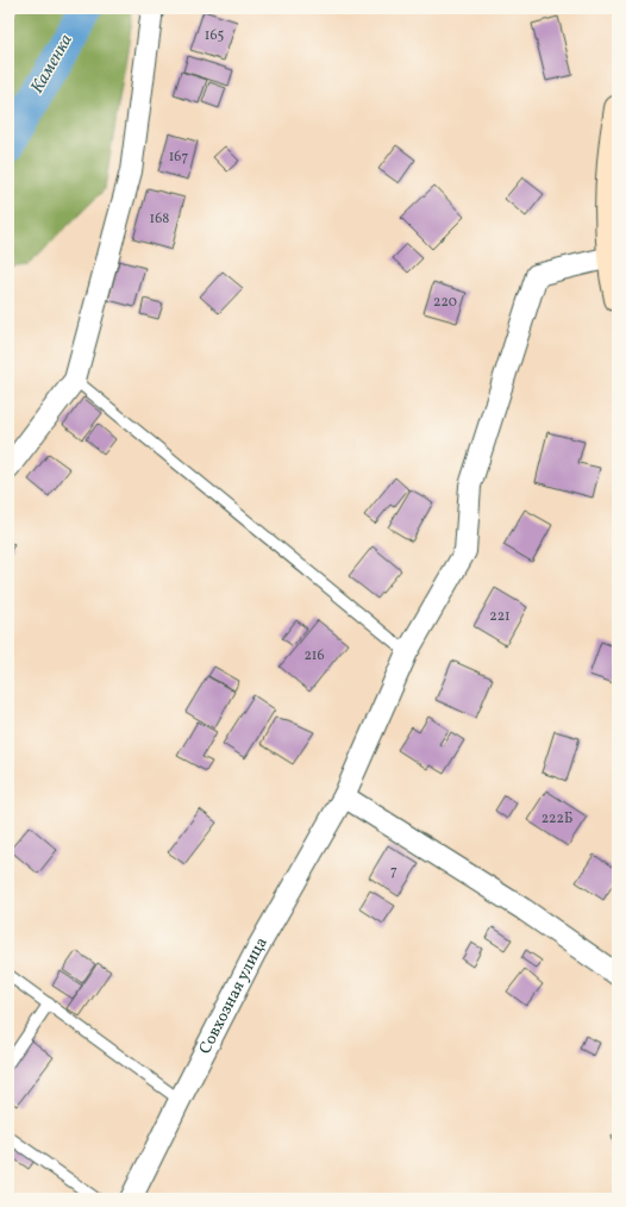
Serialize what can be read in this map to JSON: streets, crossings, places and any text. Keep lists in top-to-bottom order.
{
  "streets": {
    "street": ["Совхозная улица"]
  },
  "water": ["Каменка"],
  "house_numbers": [
    "165",
    "167",
    "168",
    "220",
    "221",
    "216",
    "222Б",
    "7"
  ]
}
